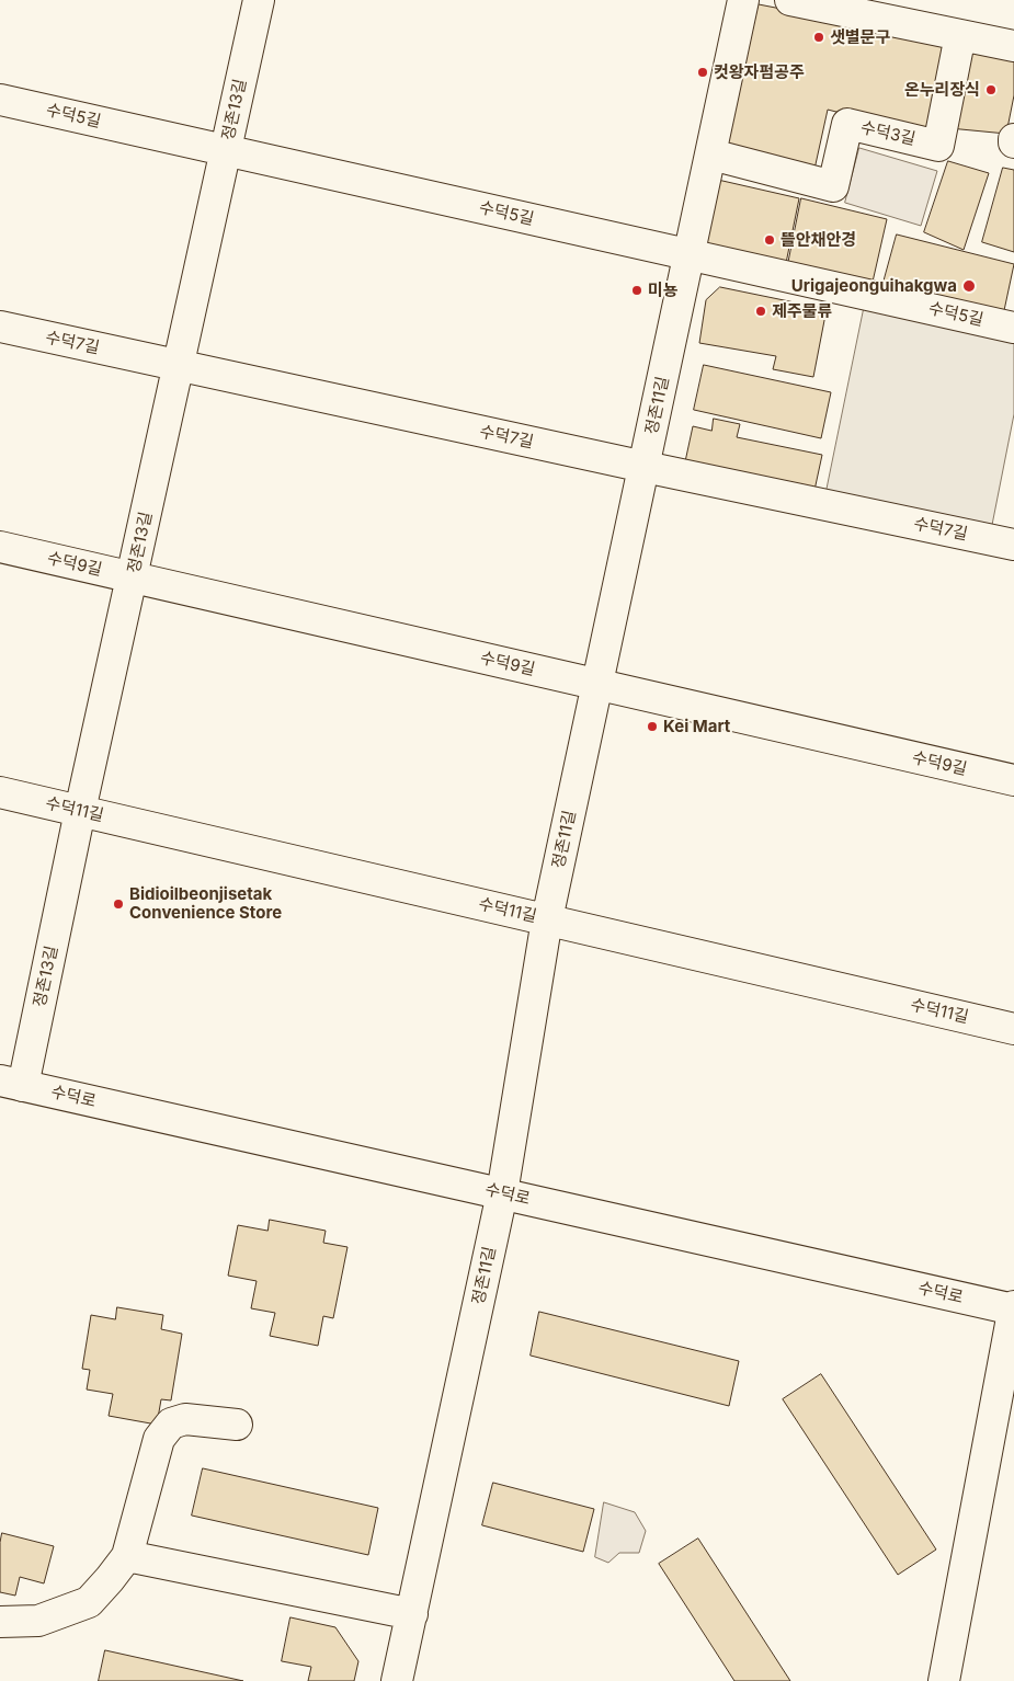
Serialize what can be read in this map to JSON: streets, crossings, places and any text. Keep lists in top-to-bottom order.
{
  "streets": {
    "street": [
      "정존13길",
      "수덕5길",
      "수덕3길",
      "수덕7길",
      "정존11길",
      "수덕9길",
      "수덕11길",
      "수덕로"
    ]
  },
  "crossings": [
    ["정존13길", "수덕5길"],
    ["정존13길", "수덕7길"],
    ["정존13길", "수덕9길"],
    ["정존13길", "수덕11길"],
    ["정존13길", "수덕로"],
    ["수덕5길", "정존11길"],
    ["수덕3길", "정존11길"],
    ["수덕7길", "정존11길"],
    ["정존11길", "수덕9길"],
    ["정존11길", "수덕11길"],
    ["정존11길", "수덕로"]
  ],
  "places": [
    "샛별문구",
    "컷왕자펌공주",
    "온누리장식",
    "뜰안채안경",
    "Urigajeonguihakgwa",
    "미뇽",
    "제주물류",
    "Kei Mart",
    "Bidioilbeonjisetak Convenience Store"
  ]
}
